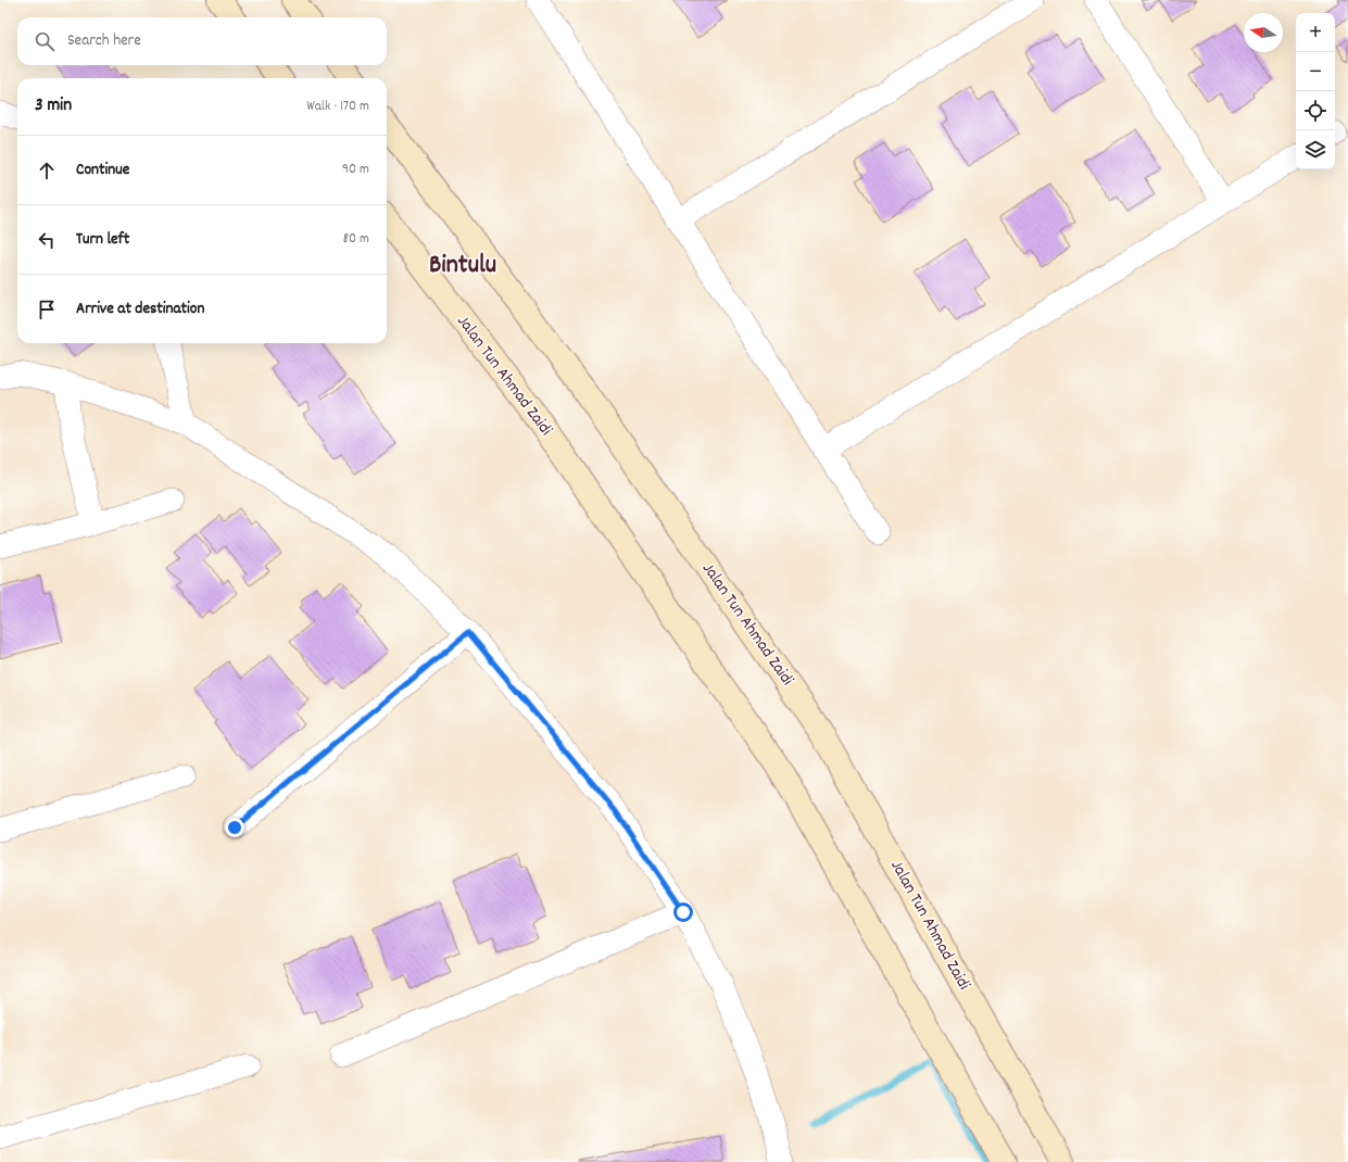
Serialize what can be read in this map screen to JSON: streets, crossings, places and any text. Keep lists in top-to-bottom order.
{
  "streets": {
    "main road": ["Jalan Tun Ahmad Zaidi"]
  },
  "districts": ["Bintulu"],
  "north": "left",
  "page": {
    "map_buttons": ["+", "−"],
    "search": "Search here",
    "heading": ["3 min", "Walk · 170 m"],
    "list": [
      ["Continue", "90 m"],
      ["Turn left", "80 m"],
      "Arrive at destination"
    ]
  }
}
